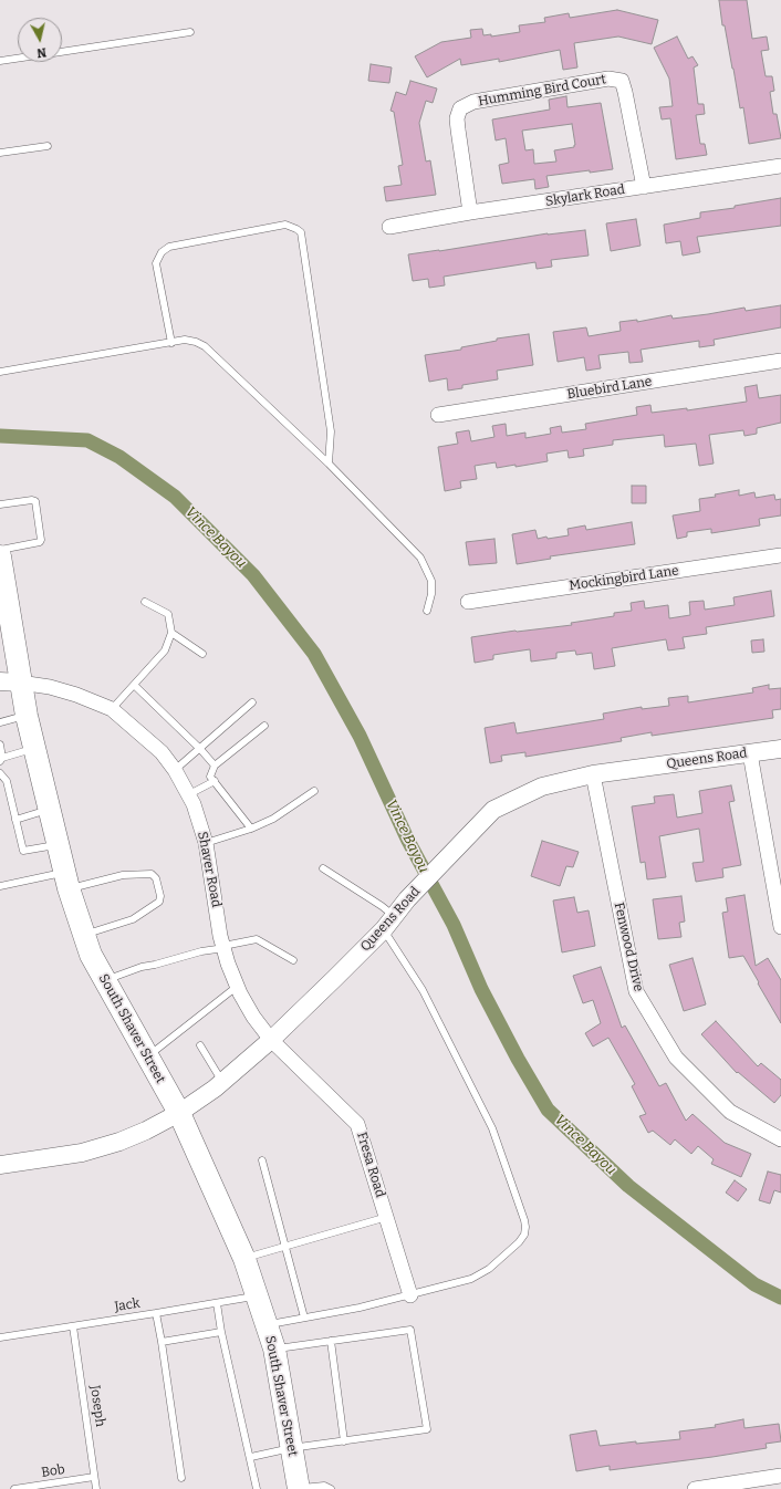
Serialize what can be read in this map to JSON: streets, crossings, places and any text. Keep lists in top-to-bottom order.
{
  "streets": {
    "main road": ["South Shaver Street"],
    "street": [
      "Humming Bird Court",
      "Skylark Road",
      "Bluebird Lane",
      "Mockingbird Lane",
      "Queens Road",
      "Shaver Road",
      "Fenwood Drive",
      "Fresa Road"
    ],
    "lane": ["Jack", "Joseph", "Bob"]
  },
  "crossings": [
    ["Humming Bird Court", "Skylark Road"],
    ["Queens Road", "Shaver Road"],
    ["Queens Road", "Fenwood Drive"],
    ["Queens Road", "South Shaver Street"],
    ["Queens Road", "Fresa Road"],
    ["Shaver Road", "South Shaver Street"],
    ["Shaver Road", "Fresa Road"],
    ["South Shaver Street", "Jack"],
    ["Jack", "Joseph"],
    ["Joseph", "Bob"]
  ],
  "water": ["Vince Bayou"],
  "north": "bottom"
}
